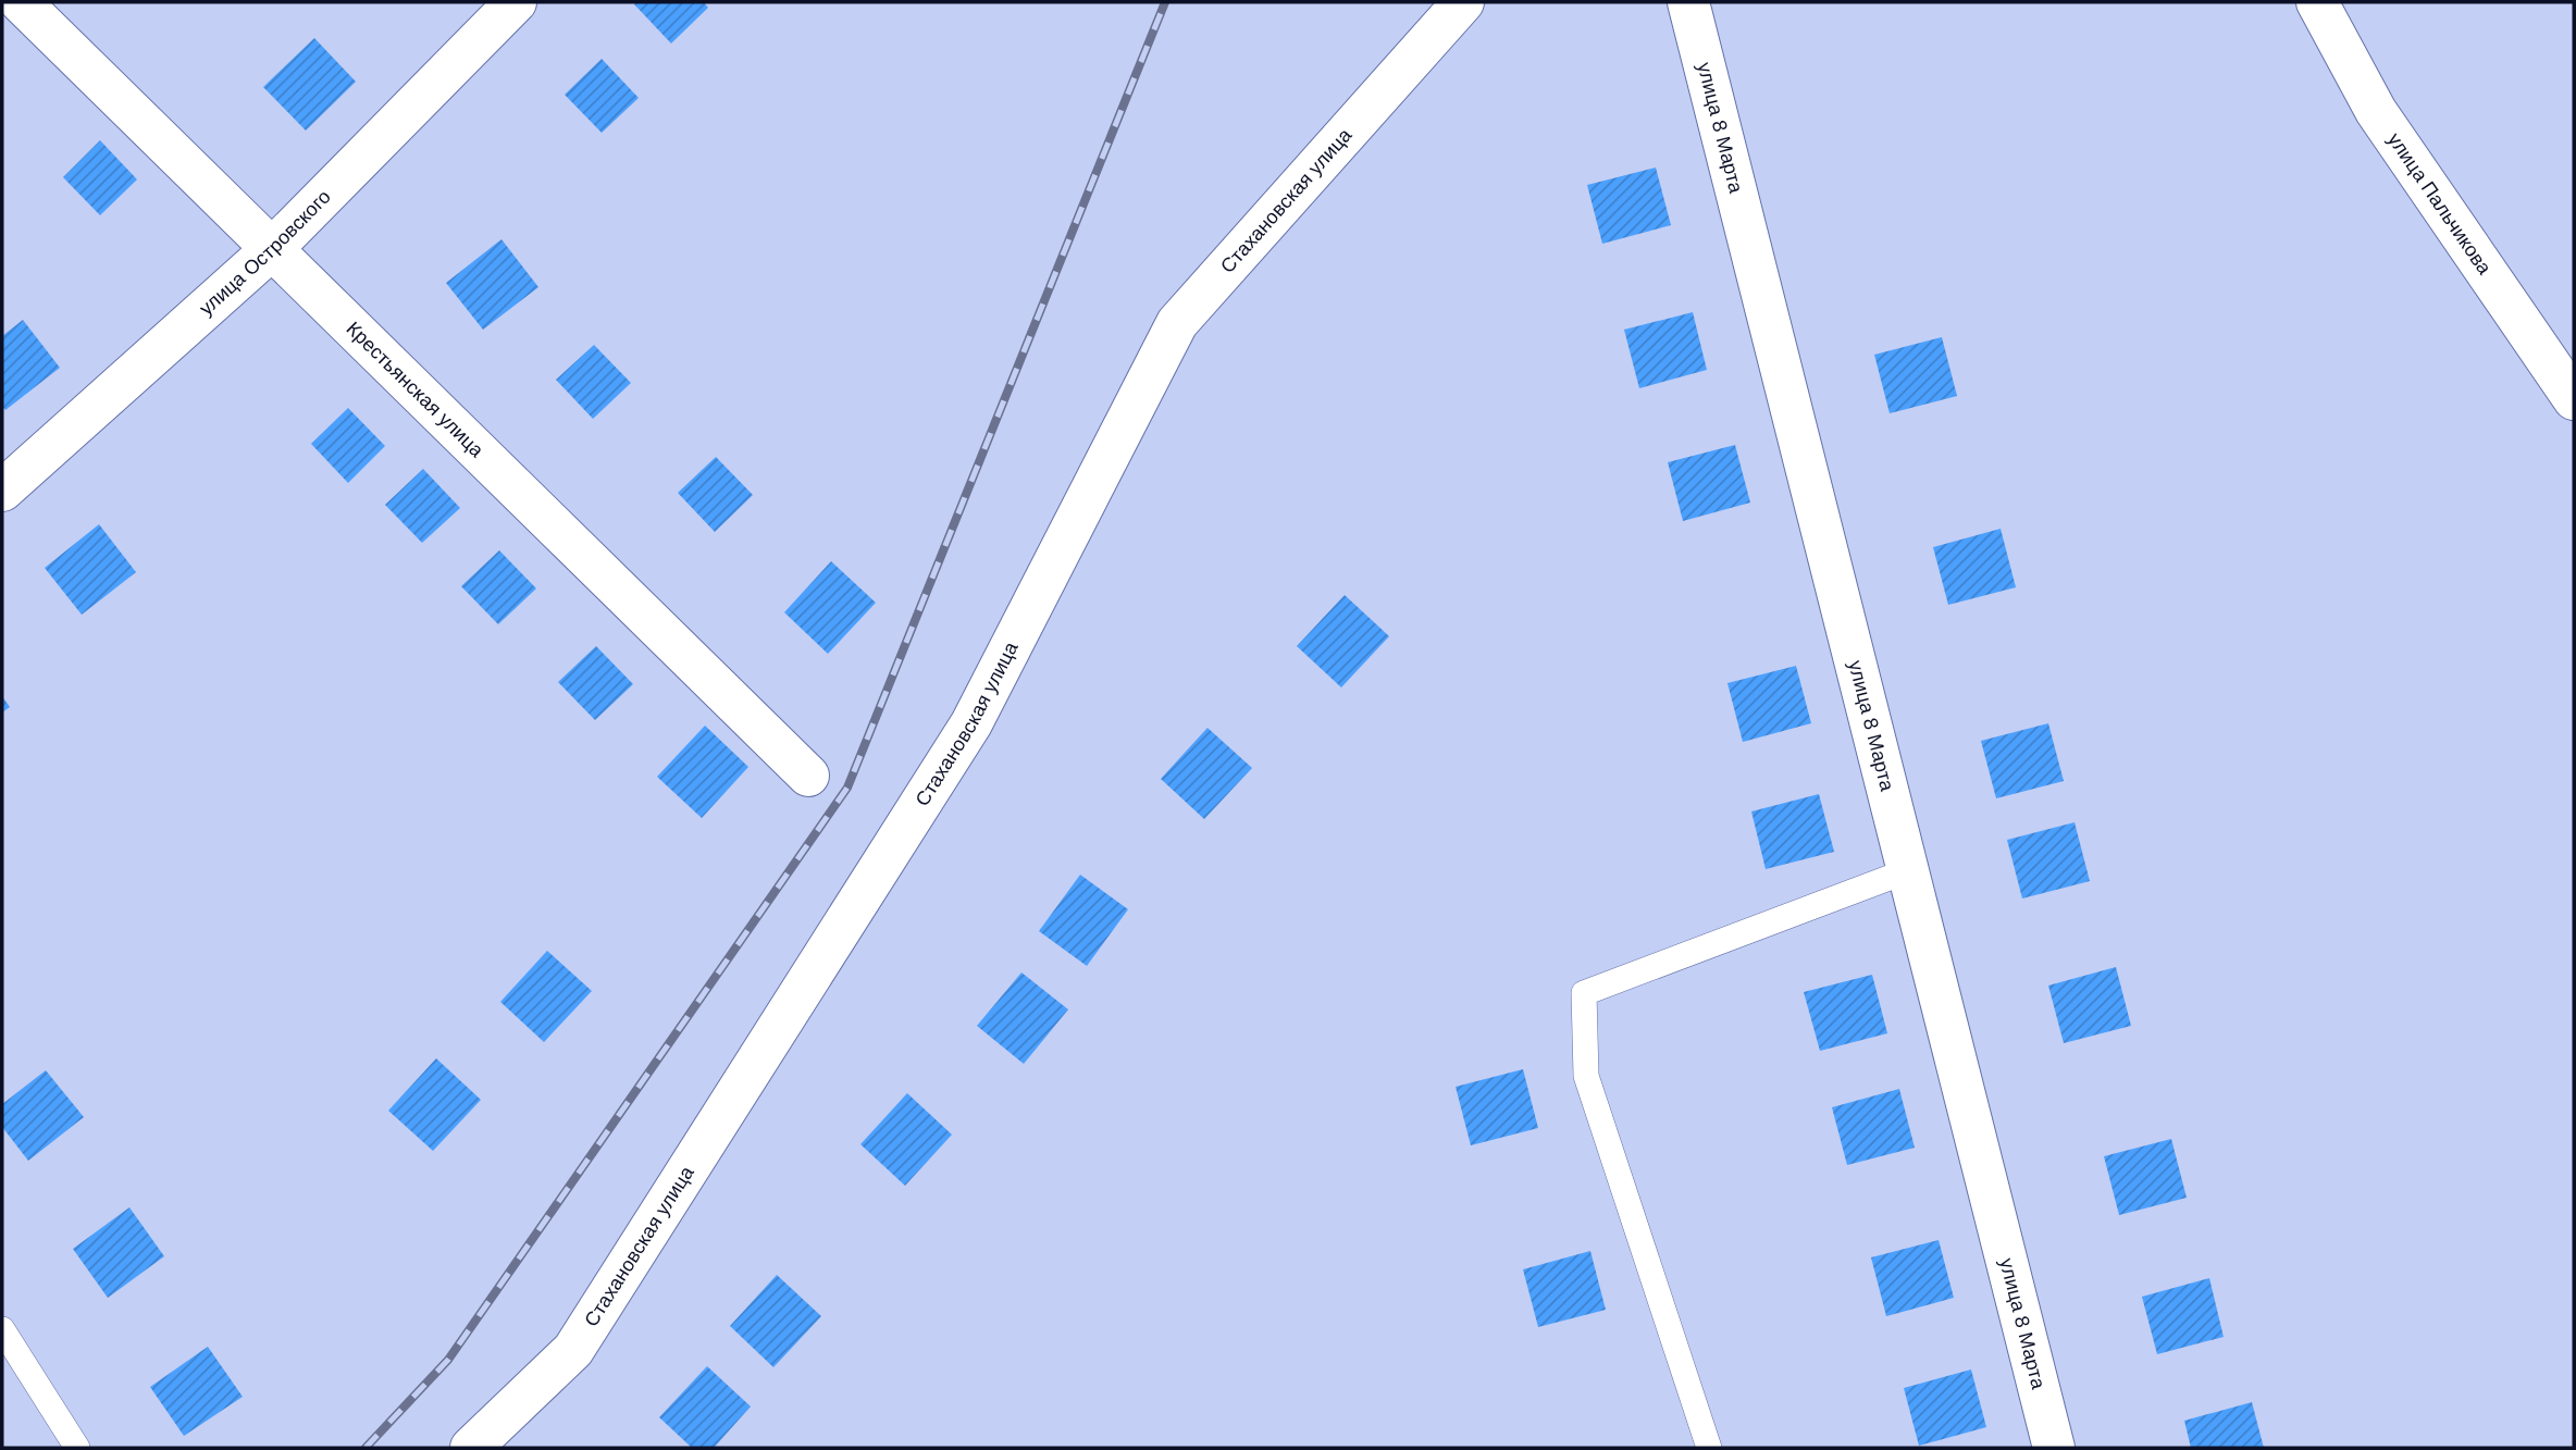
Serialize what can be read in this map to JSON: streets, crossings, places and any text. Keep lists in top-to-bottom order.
{
  "streets": {
    "street": [
      "улица 8 Марта",
      "Стахановская улица",
      "улица Пальчикова",
      "улица Островского",
      "Крестьянская улица"
    ]
  },
  "crossings": [
    ["улица Островского", "Крестьянская улица"]
  ]
}
